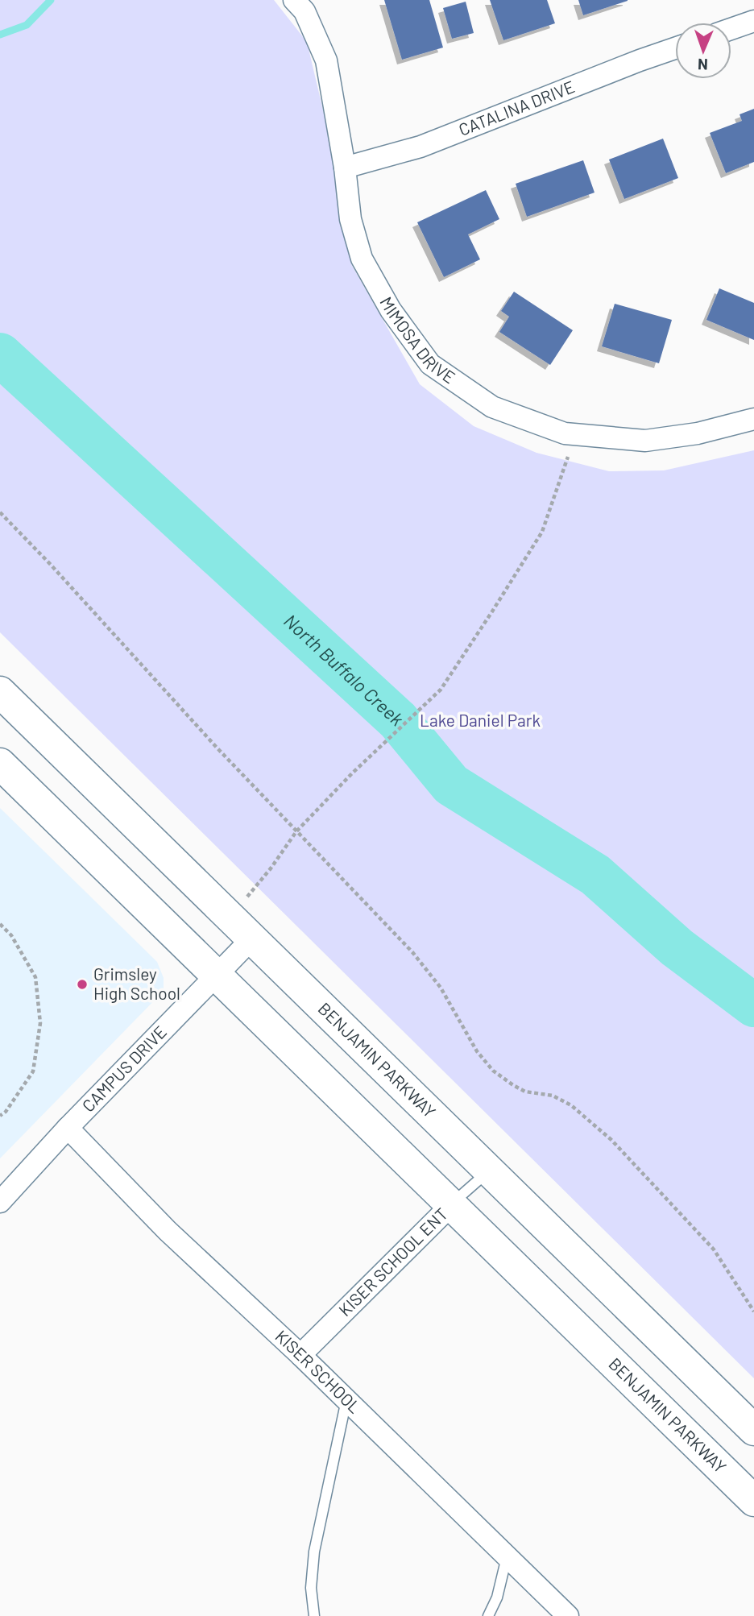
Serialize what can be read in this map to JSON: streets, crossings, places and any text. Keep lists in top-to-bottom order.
{
  "streets": {
    "main road": ["BENJAMIN PARKWAY"],
    "street": [
      "CATALINA DRIVE",
      "MIMOSA DRIVE",
      "CAMPUS DRIVE",
      "KISER SCHOOL ENT",
      "KISER SCHOOL"
    ]
  },
  "crossings": [
    ["CATALINA DRIVE", "MIMOSA DRIVE"],
    ["BENJAMIN PARKWAY", "CAMPUS DRIVE"],
    ["BENJAMIN PARKWAY", "KISER SCHOOL ENT"],
    ["CAMPUS DRIVE", "KISER SCHOOL"],
    ["KISER SCHOOL ENT", "KISER SCHOOL"]
  ],
  "water": ["North Buffalo Creek"],
  "parks": ["Lake Daniel Park"],
  "places": ["Grimsley High School"],
  "north": "bottom"
}
